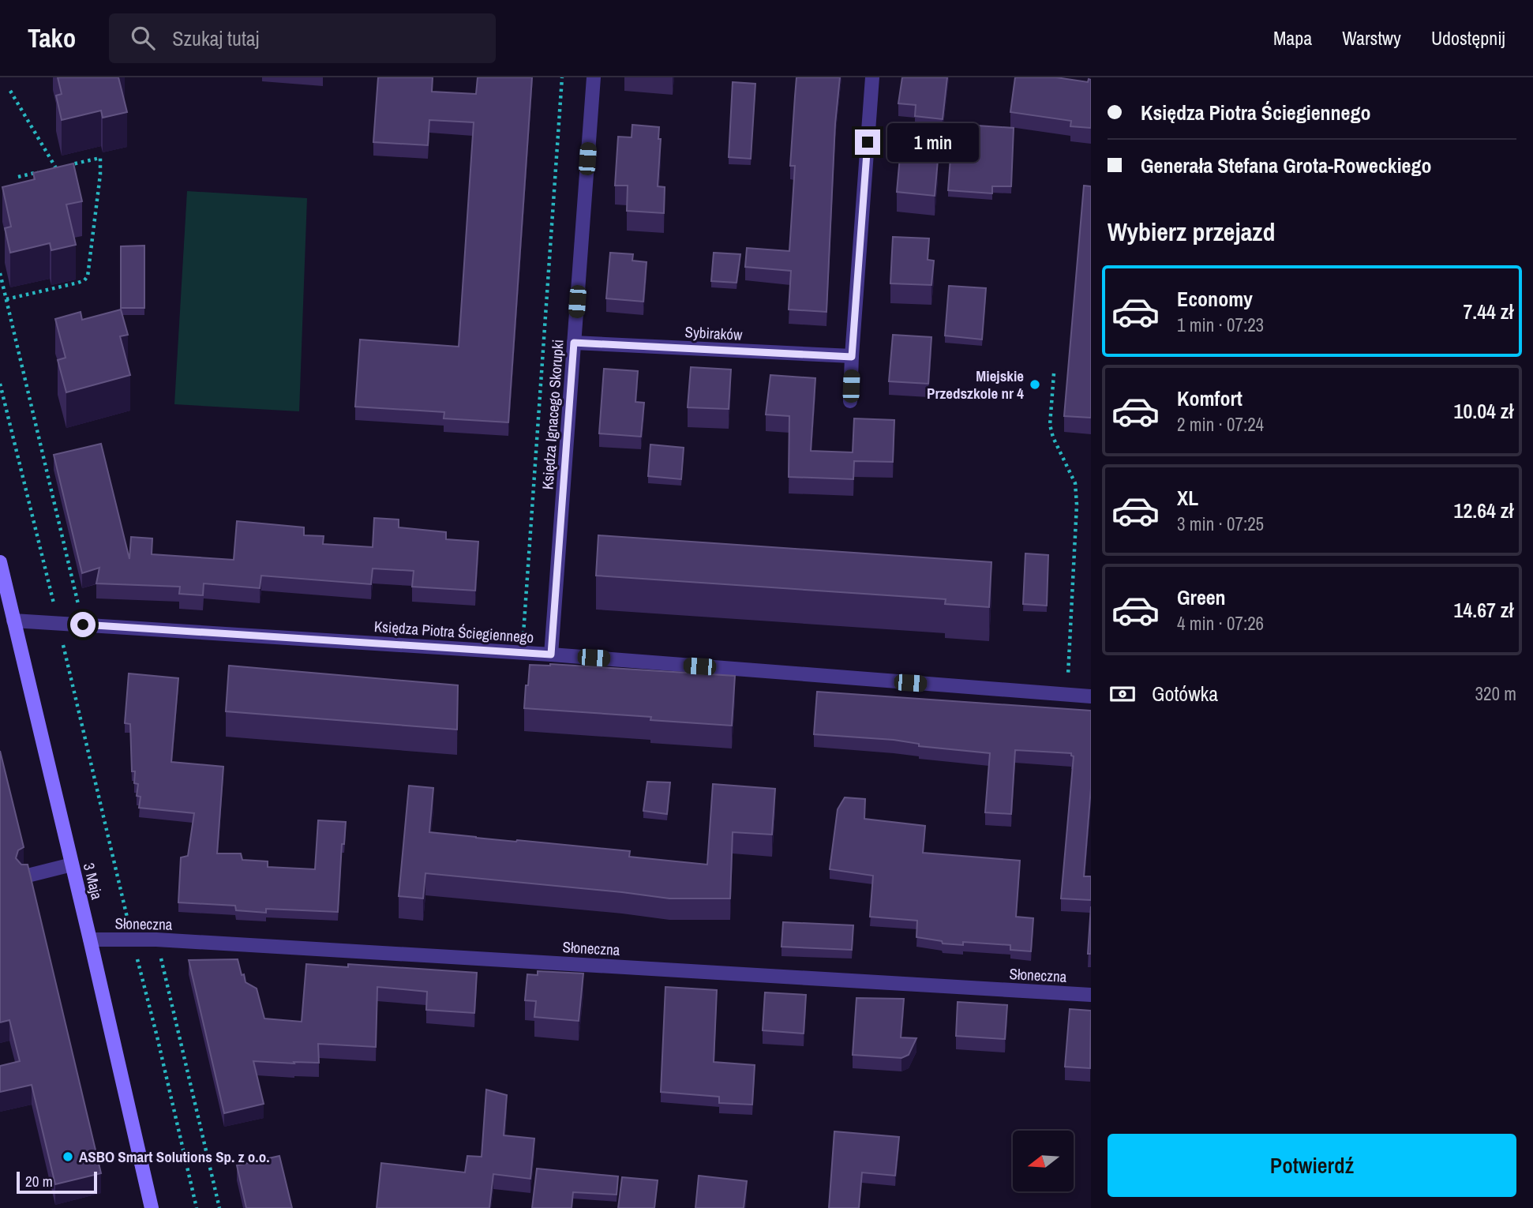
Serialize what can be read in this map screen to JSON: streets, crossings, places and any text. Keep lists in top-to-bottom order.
{
  "streets": {
    "main road": ["3 Maja"],
    "street": [
      "Sybiraków",
      "Księdza Ignacego Skorupki",
      "Księdza Piotra Ściegiennego",
      "Słoneczna"
    ]
  },
  "crossings": [
    ["Sybiraków", "Księdza Ignacego Skorupki"],
    ["Księdza Ignacego Skorupki", "Księdza Piotra Ściegiennego"],
    ["Księdza Piotra Ściegiennego", "3 Maja"],
    ["3 Maja", "Słoneczna"]
  ],
  "places": ["Miejskie Przedszkole nr 4", "ASBO Smart Solutions Sp. z o.o."],
  "scale_bar": "20 m",
  "north": "left",
  "page": {
    "header": "Tako",
    "search": "Szukaj tutaj",
    "nav": ["Mapa", "Warstwy", "Udostępnij"],
    "banner": ["Księdza Piotra Ściegiennego", "Generała Stefana Grota-Roweckiego"],
    "bubble": "1 min",
    "heading": "Wybierz przejazd",
    "list": [
      {
        "name": "Economy",
        "note": "1 min · 07:23",
        "value": "7.44 zł"
      },
      {
        "name": "Komfort",
        "note": "2 min · 07:24",
        "value": "10.04 zł"
      },
      {
        "name": "XL",
        "note": "3 min · 07:25",
        "value": "12.64 zł"
      },
      {
        "name": "Green",
        "note": "4 min · 07:26",
        "value": "14.67 zł"
      }
    ],
    "pay": ["Gotówka", "320 m"],
    "buttons": "Potwierdź",
    "scale": "20 m"
  }
}
